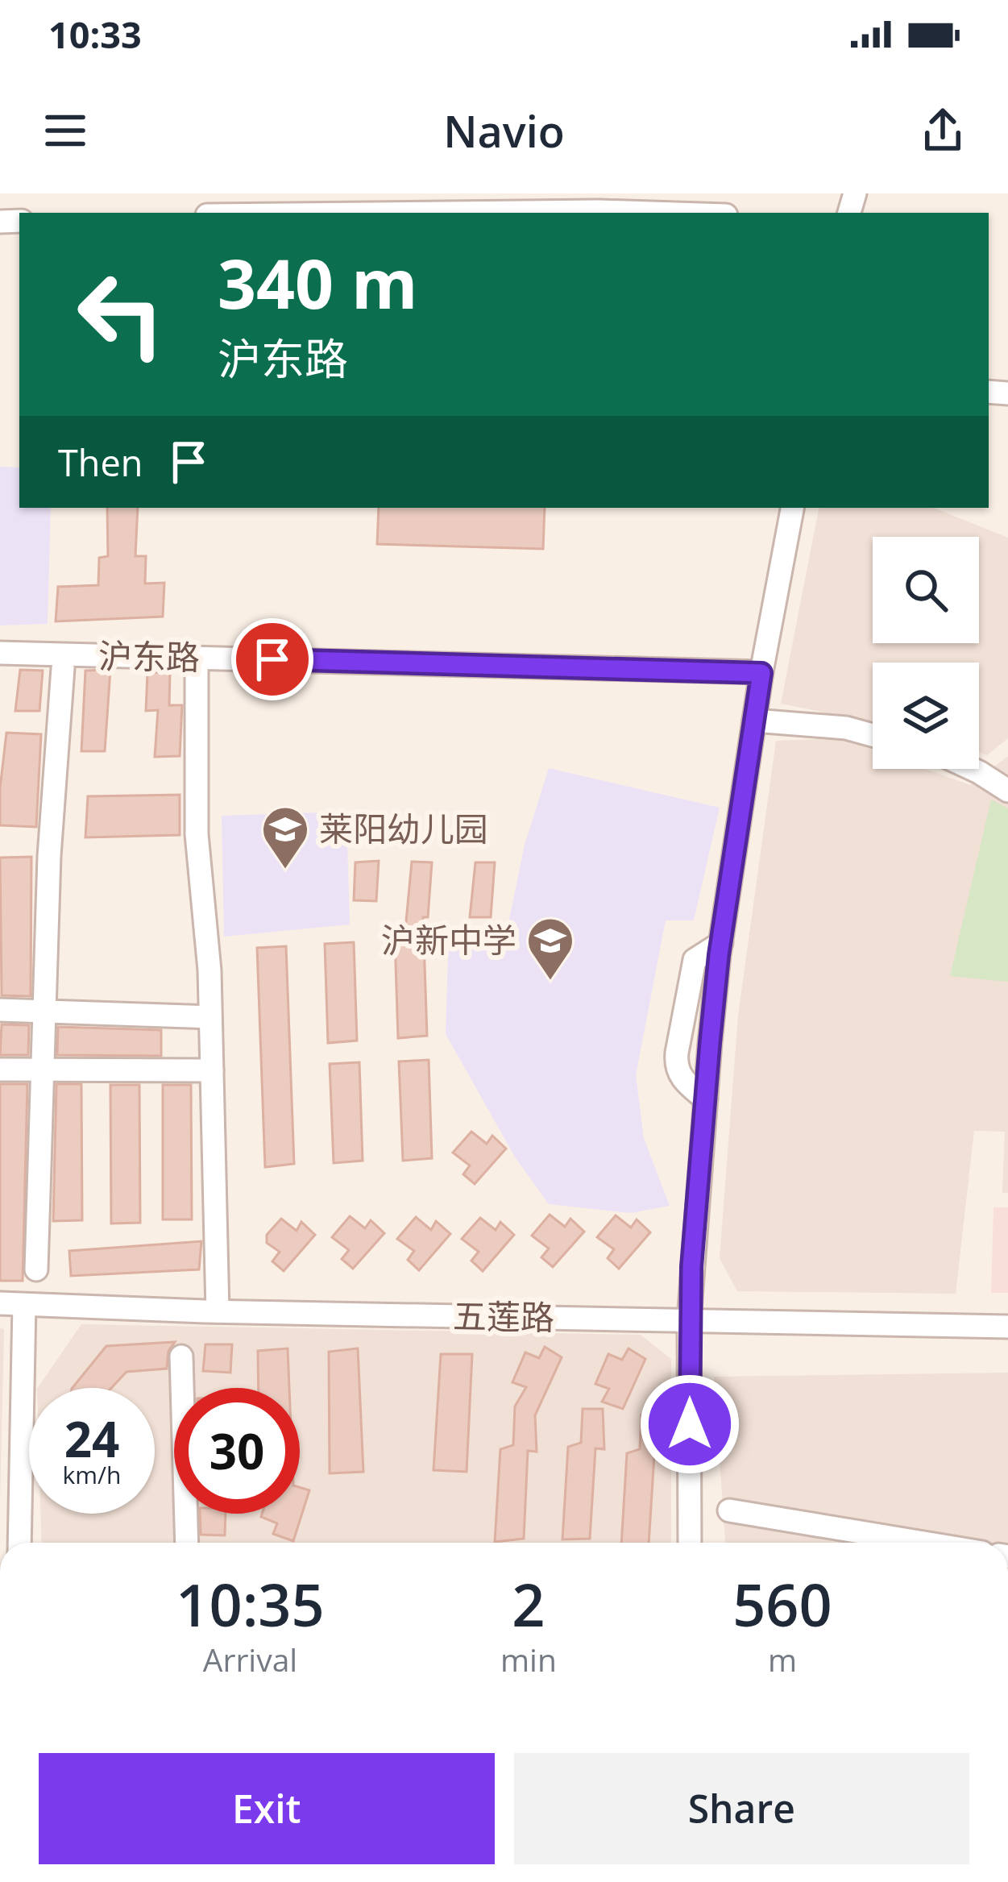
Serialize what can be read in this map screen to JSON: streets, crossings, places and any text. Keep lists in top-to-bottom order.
{
  "streets": {
    "street": ["沪东路", "五莲路"]
  },
  "places": {
    "school or university": ["莱阳幼儿园", "沪新中学"]
  },
  "page": {
    "status": "10:33",
    "header": "Navio",
    "turn": ["340 m", "沪东路"],
    "then": "Then",
    "speed": "24 km/h",
    "limit": "30",
    "eta": [
      "10:35",
      "Arrival",
      "2",
      "min",
      "560",
      "m"
    ],
    "buttons": ["Exit", "Share"]
  }
}
